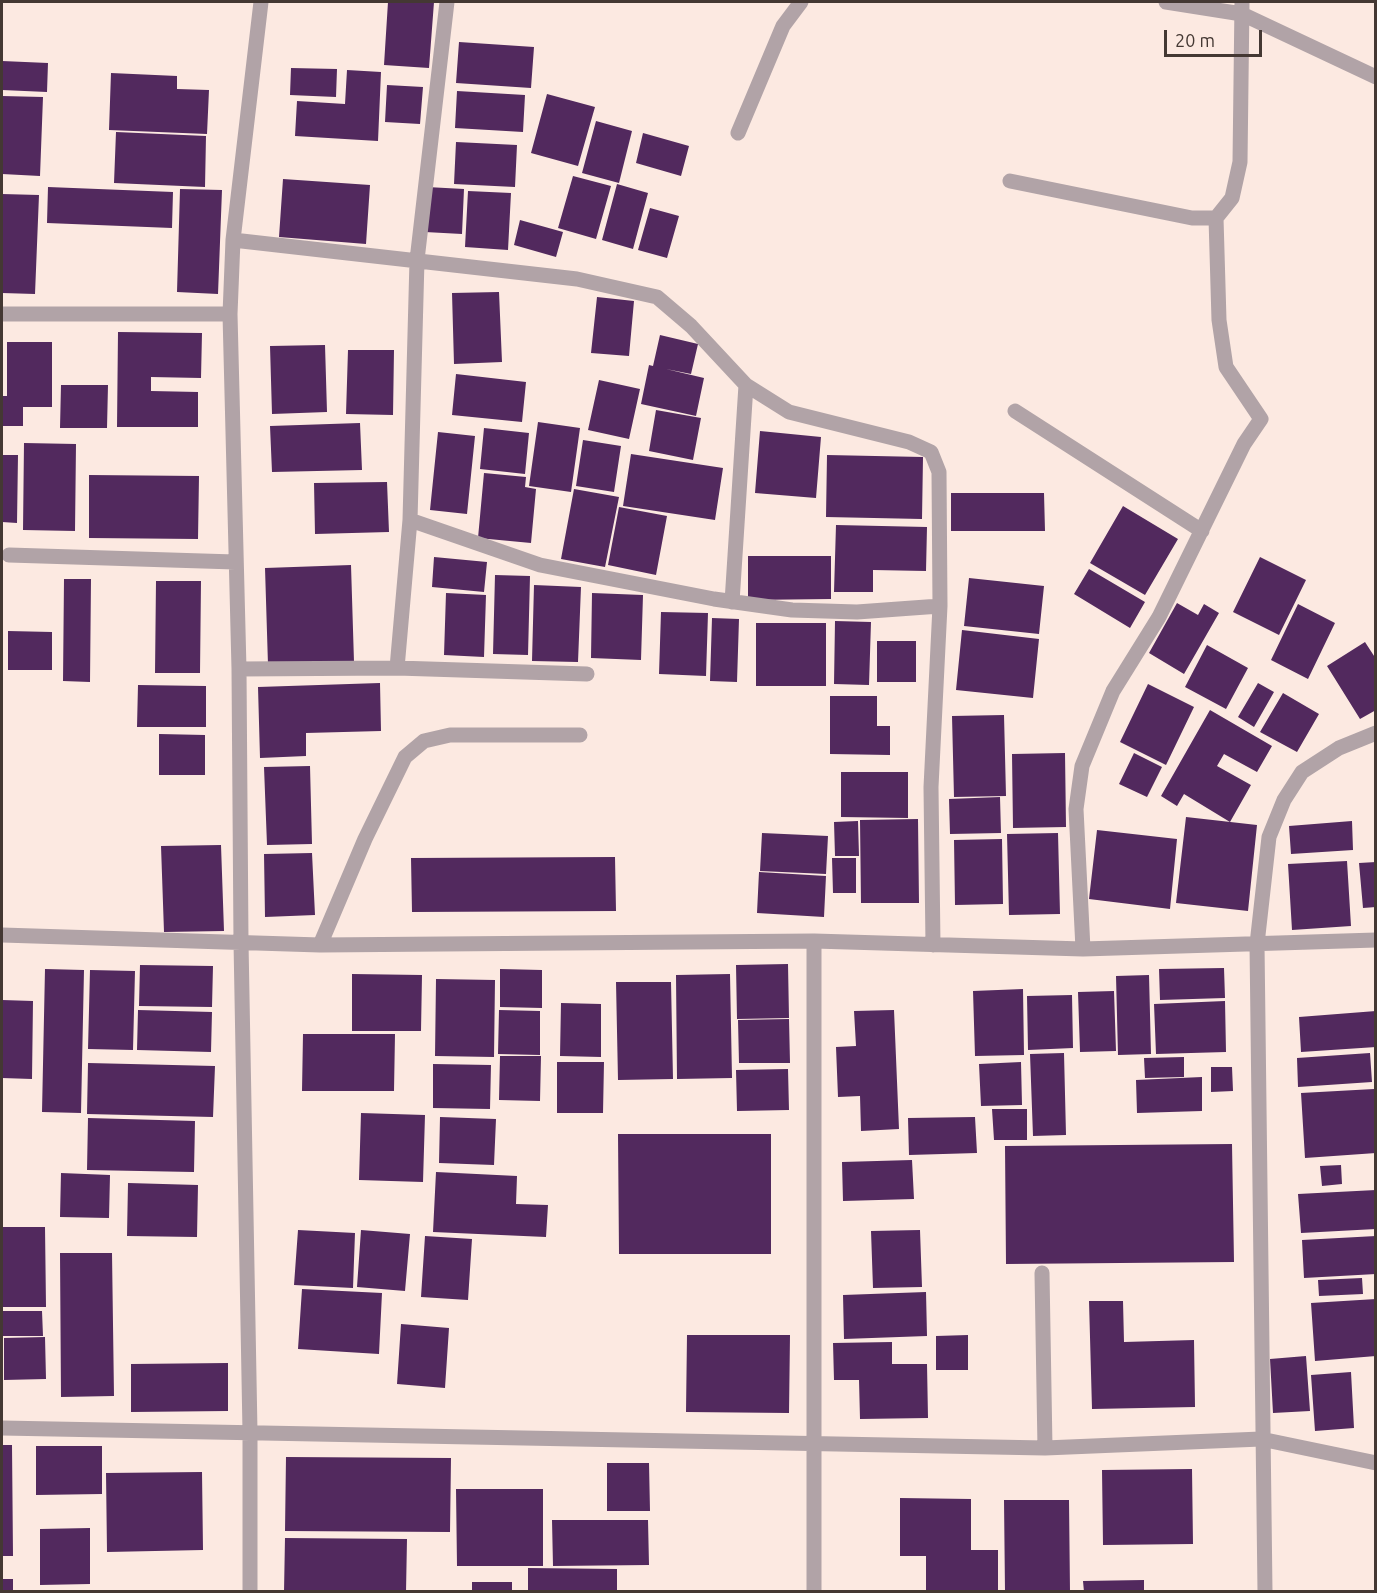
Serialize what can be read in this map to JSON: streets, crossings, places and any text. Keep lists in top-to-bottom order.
{
  "scale_bar": "20 m"
}
